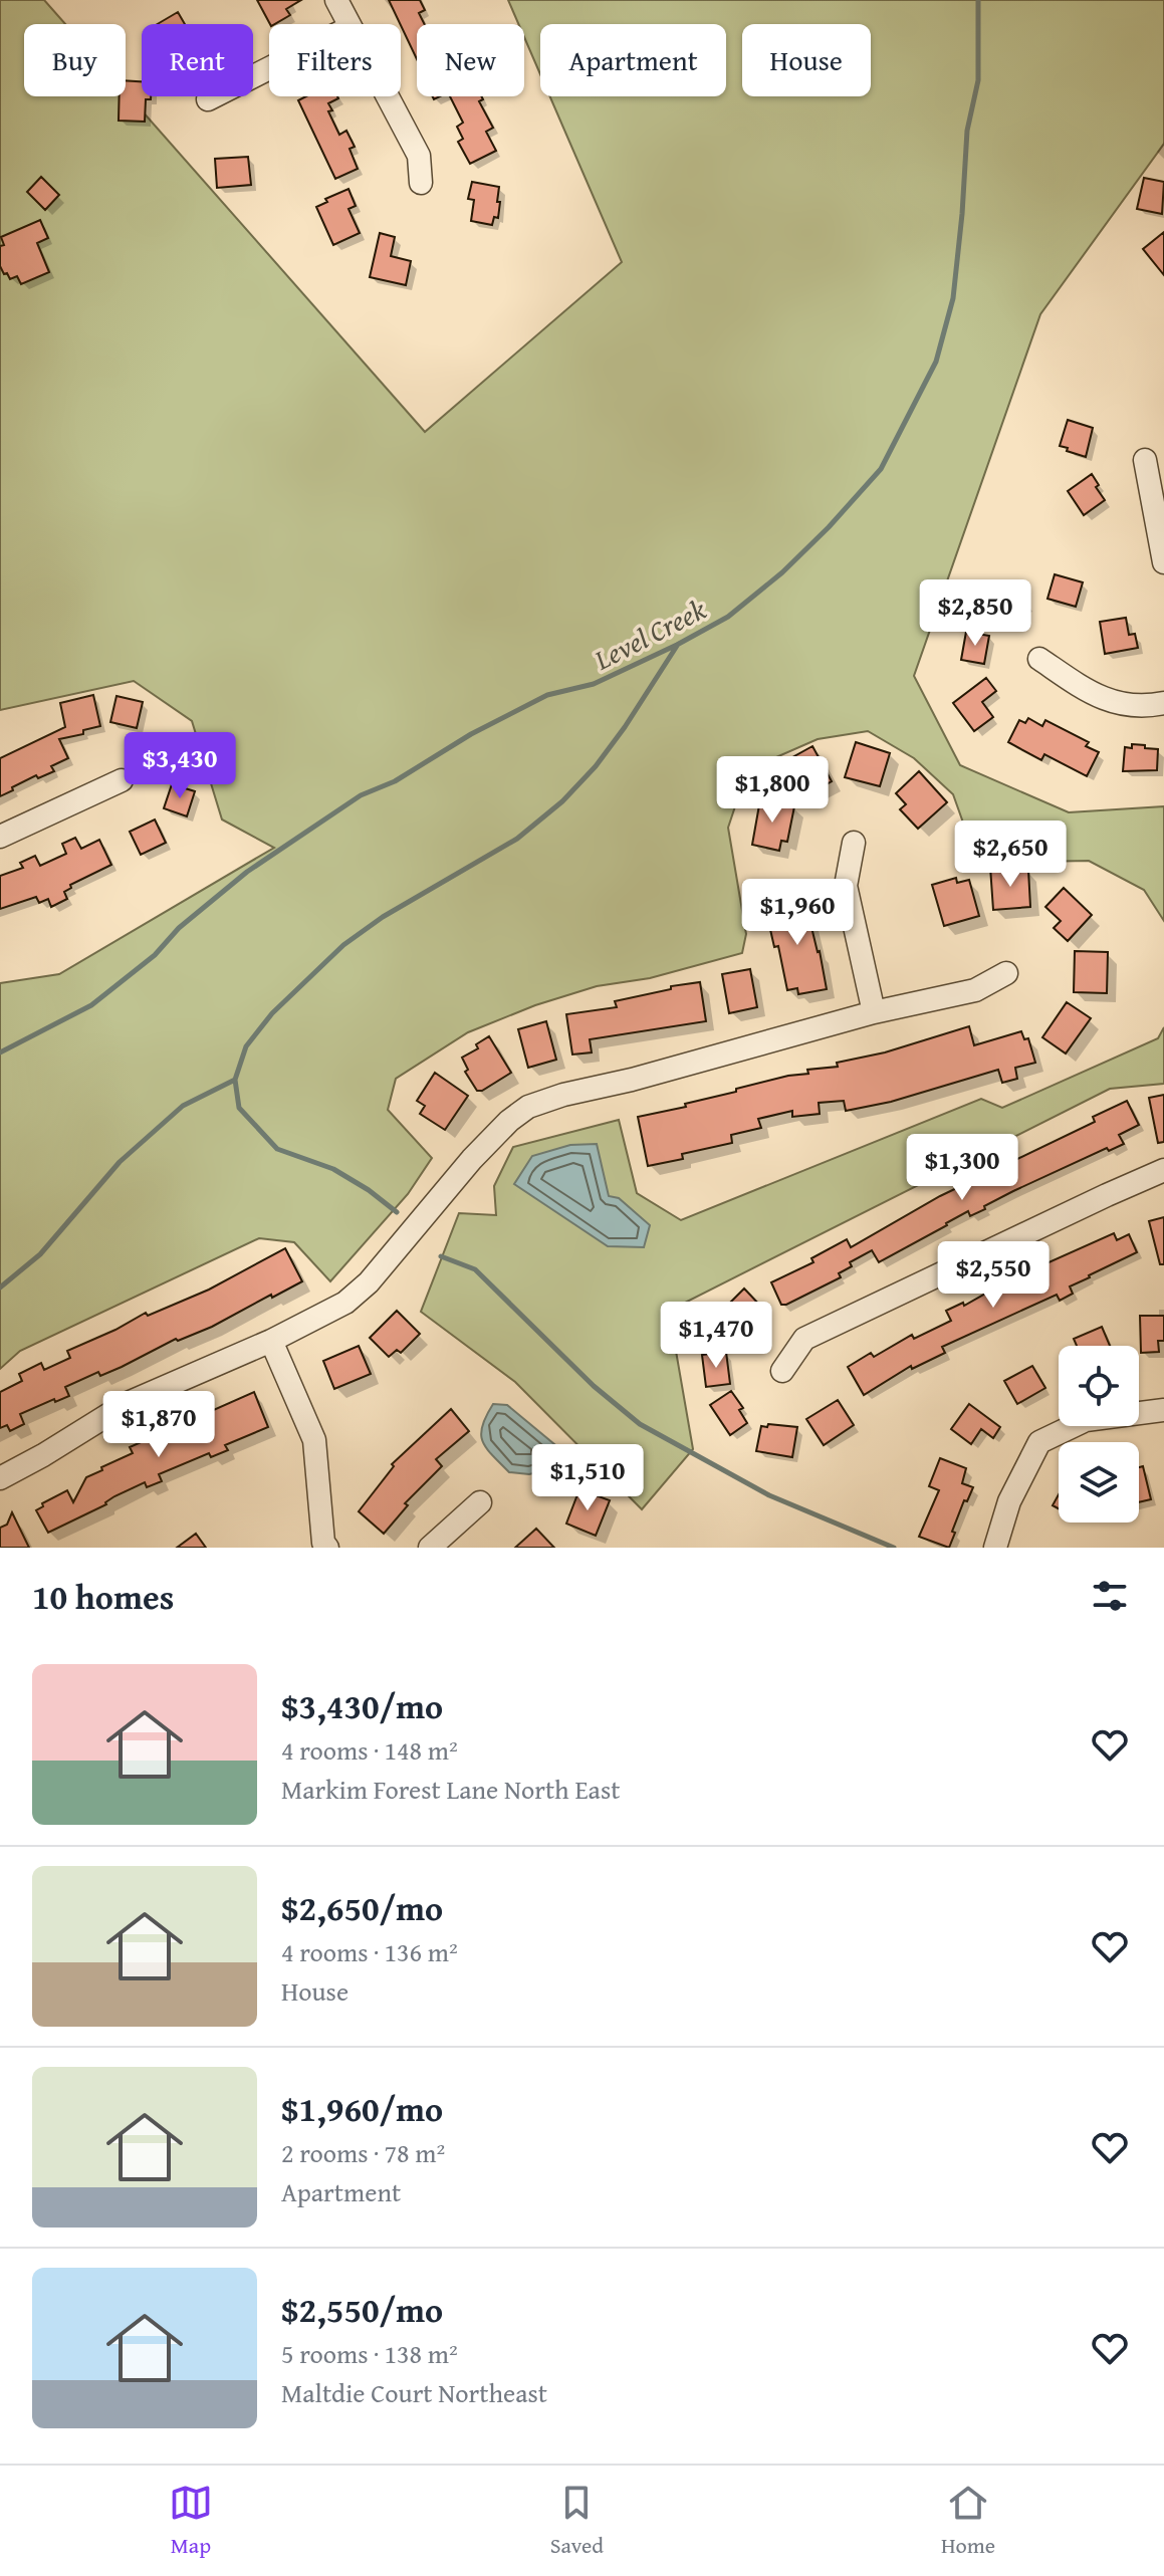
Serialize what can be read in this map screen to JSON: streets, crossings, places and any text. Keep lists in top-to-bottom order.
{
  "water": ["Level Creek"],
  "page": {
    "chip": [
      "Buy",
      "Rent",
      "Filters",
      "New",
      "Apartment",
      "House"
    ],
    "price": [
      "$2,850",
      "$3,430",
      "$1,800",
      "$2,650",
      "$1,960",
      "$1,300",
      "$2,550",
      "$1,470",
      "$1,870",
      "$1,510"
    ],
    "heading": "10 homes",
    "list": [
      {
        "name": "$3,430/mo",
        "note": "4 rooms · 148 m² · Markim Forest Lane North East"
      },
      {
        "name": "$2,650/mo",
        "note": "4 rooms · 136 m² · House"
      },
      {
        "name": "$1,960/mo",
        "note": "2 rooms · 78 m² · Apartment"
      },
      {
        "name": "$2,550/mo",
        "note": "5 rooms · 138 m² · Maltdie Court Northeast"
      }
    ],
    "tabs": ["Map", "Saved", "Home"]
  }
}
